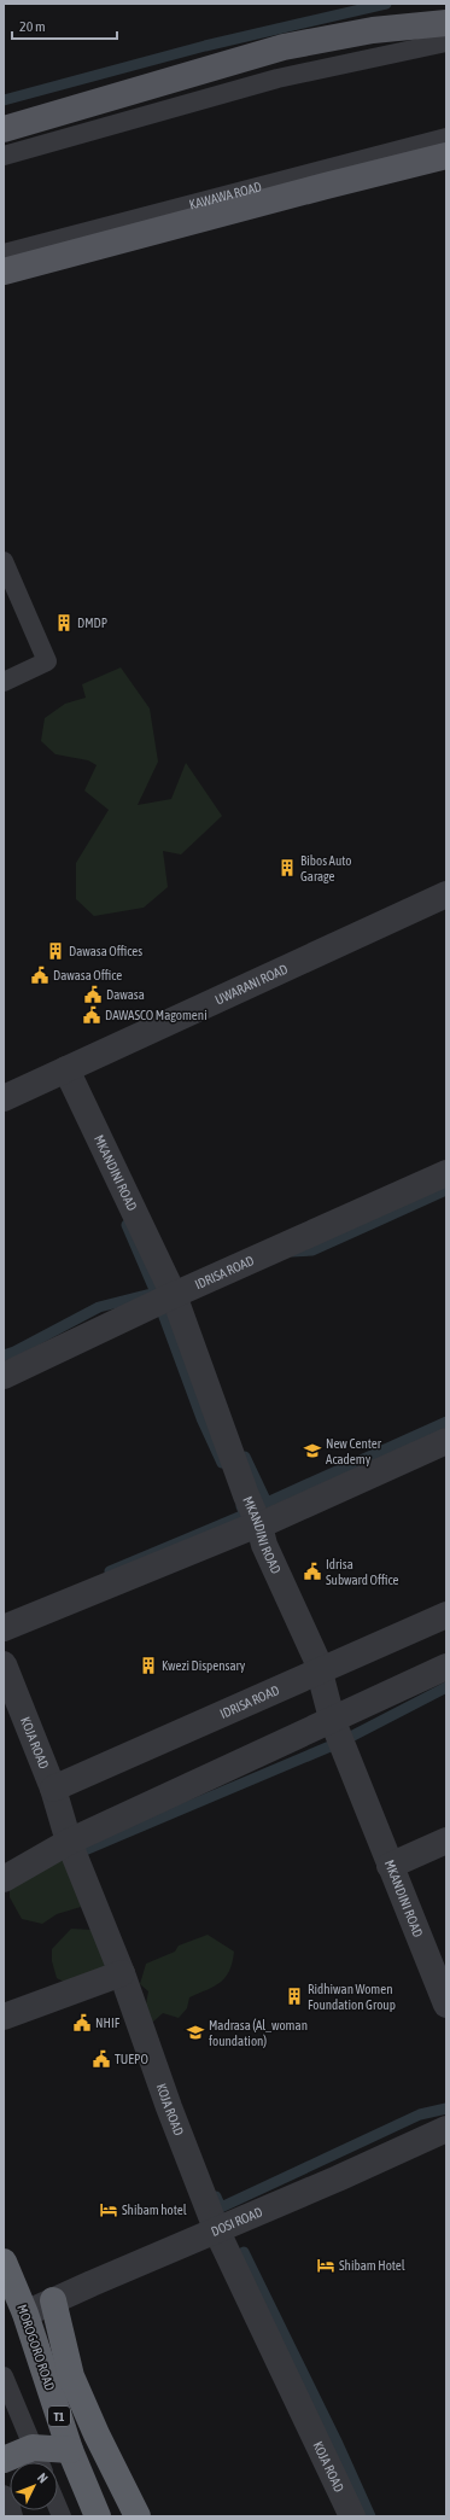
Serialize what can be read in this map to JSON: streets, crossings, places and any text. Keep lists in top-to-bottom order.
{
  "streets": {
    "highway": ["MOROGORO ROAD", "T1"],
    "main road": ["KAWAWA ROAD"],
    "street": [
      "UWARANI ROAD",
      "MKANDINI ROAD",
      "IDRISA ROAD",
      "KOJA ROAD",
      "DOSI ROAD"
    ]
  },
  "crossings": [
    ["UWARANI ROAD", "MKANDINI ROAD"],
    ["MKANDINI ROAD", "IDRISA ROAD"],
    ["IDRISA ROAD", "KOJA ROAD"],
    ["KOJA ROAD", "DOSI ROAD"],
    ["DOSI ROAD", "MOROGORO ROAD"]
  ],
  "places": {
    "building": [
      "DMDP",
      "Bibos Auto Garage",
      "Dawasa Offices",
      "Kwezi Dispensary",
      "Ridhiwan Women Foundation Group"
    ],
    "public building": [
      "Dawasa Office",
      "Dawasa",
      "DAWASCO Magomeni",
      "Idrisa Subward Office",
      "NHIF",
      "TUEPO"
    ],
    "school or university": ["New Center Academy", "Madrasa (Al_woman foundation)"],
    "hotel": ["Shibam hotel", "Shibam Hotel"]
  },
  "scale_bar": "20 m",
  "north": "top right"
}
